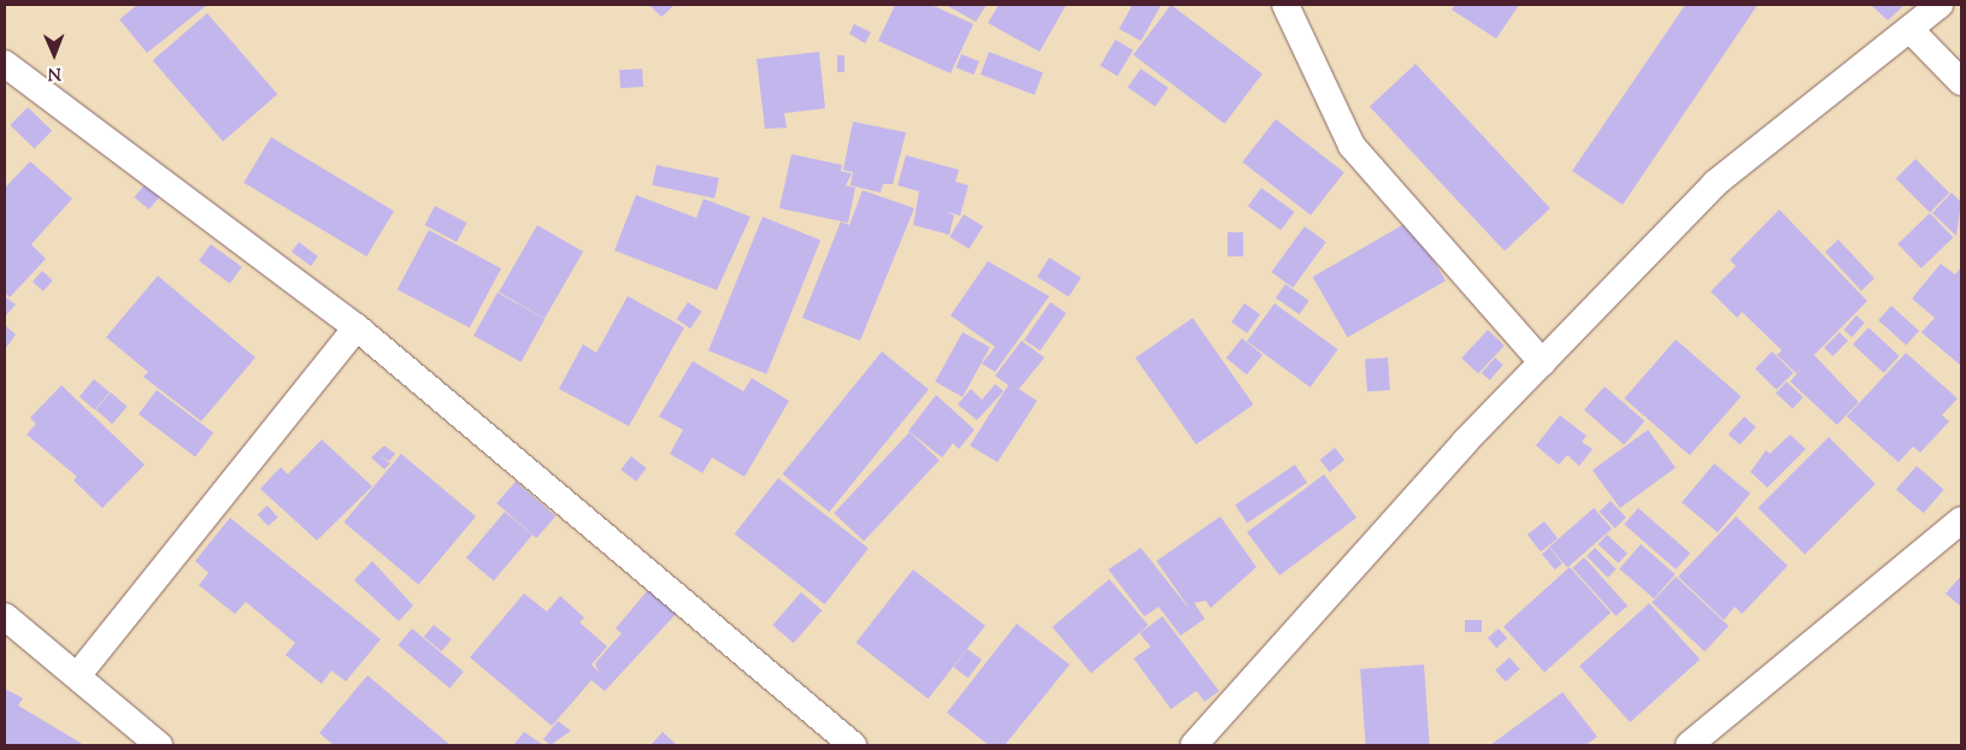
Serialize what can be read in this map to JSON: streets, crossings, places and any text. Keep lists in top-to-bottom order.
{
  "north": "bottom"
}
